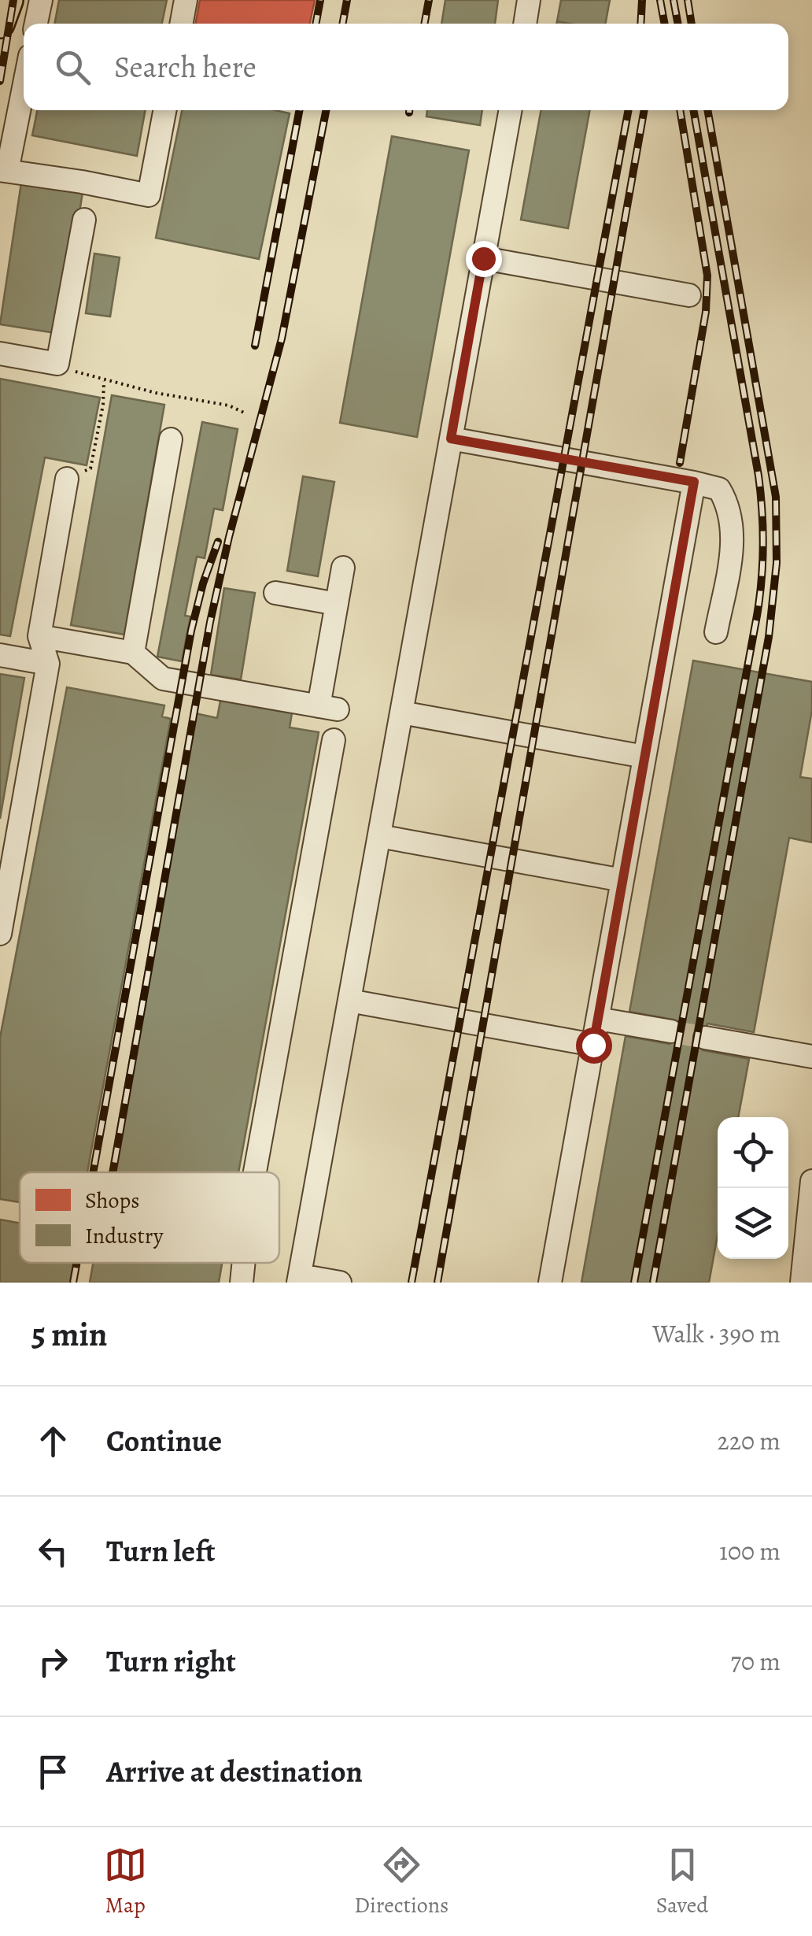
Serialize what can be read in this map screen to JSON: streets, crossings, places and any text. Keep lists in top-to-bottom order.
{
  "legend": ["Shops", "Industry"],
  "page": {
    "search": "Search here",
    "heading": ["5 min", "Walk · 390 m"],
    "list": [
      ["Continue", "220 m"],
      ["Turn left", "100 m"],
      ["Turn right", "70 m"],
      "Arrive at destination"
    ],
    "nav": ["Map", "Directions", "Saved"]
  }
}
